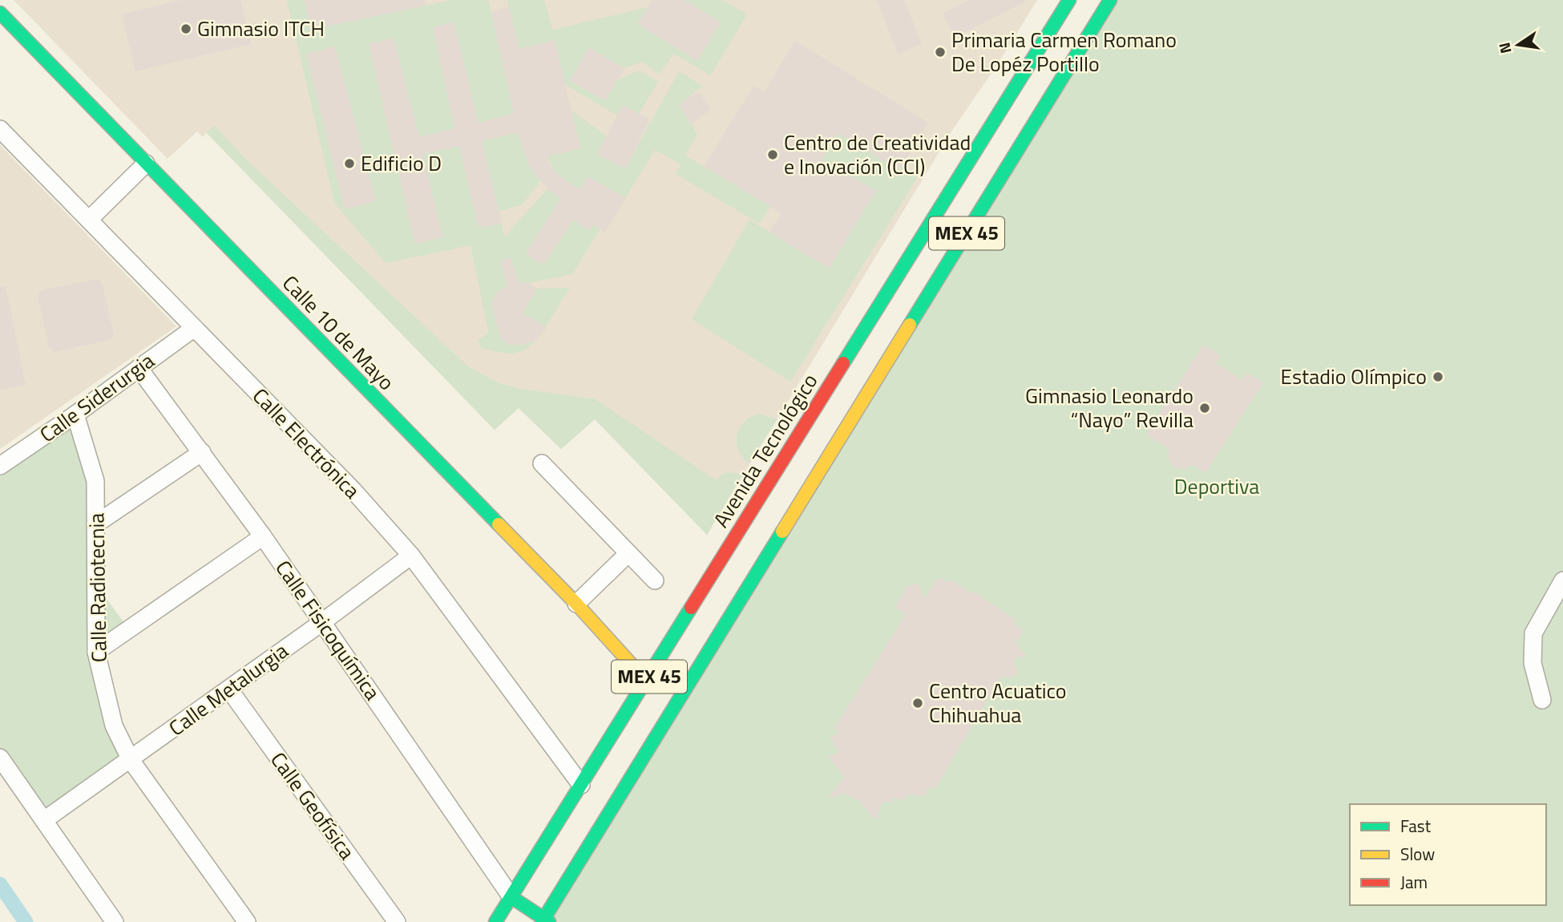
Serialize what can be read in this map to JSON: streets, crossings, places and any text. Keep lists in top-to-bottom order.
{
  "streets": {
    "main road": ["MEX 45", "Calle 10 de Mayo", "Avenida Tecnológico"],
    "street": [
      "Calle Siderurgia",
      "Calle Electrónica",
      "Calle Radiotecnia",
      "Calle Fisicoquímica",
      "Calle Metalurgia",
      "Calle Geofísica"
    ]
  },
  "crossings": [
    ["Calle 10 de Mayo", "Avenida Tecnológico"],
    ["Calle Siderurgia", "Calle Electrónica"],
    ["Calle Siderurgia", "Calle Radiotecnia"],
    ["Calle Siderurgia", "Calle Fisicoquímica"],
    ["Calle Electrónica", "Avenida Tecnológico"],
    ["Calle Electrónica", "Calle Metalurgia"],
    ["Avenida Tecnológico", "Calle Fisicoquímica"],
    ["Calle Radiotecnia", "Calle Metalurgia"],
    ["Calle Fisicoquímica", "Calle Metalurgia"],
    ["Calle Metalurgia", "Calle Geofísica"]
  ],
  "parks": ["Deportiva"],
  "places": [
    "Gimnasio ITCH",
    "Primaria Carmen Romano De Lopéz Portillo",
    "Centro de Creatividad e Inovación (CCI)",
    "Edificio D",
    "Estadio Olímpico",
    "Gimnasio Leonardo “Nayo” Revilla",
    "Centro Acuatico Chihuahua"
  ],
  "legend": ["Fast", "Slow", "Jam"],
  "north": "left"
}
